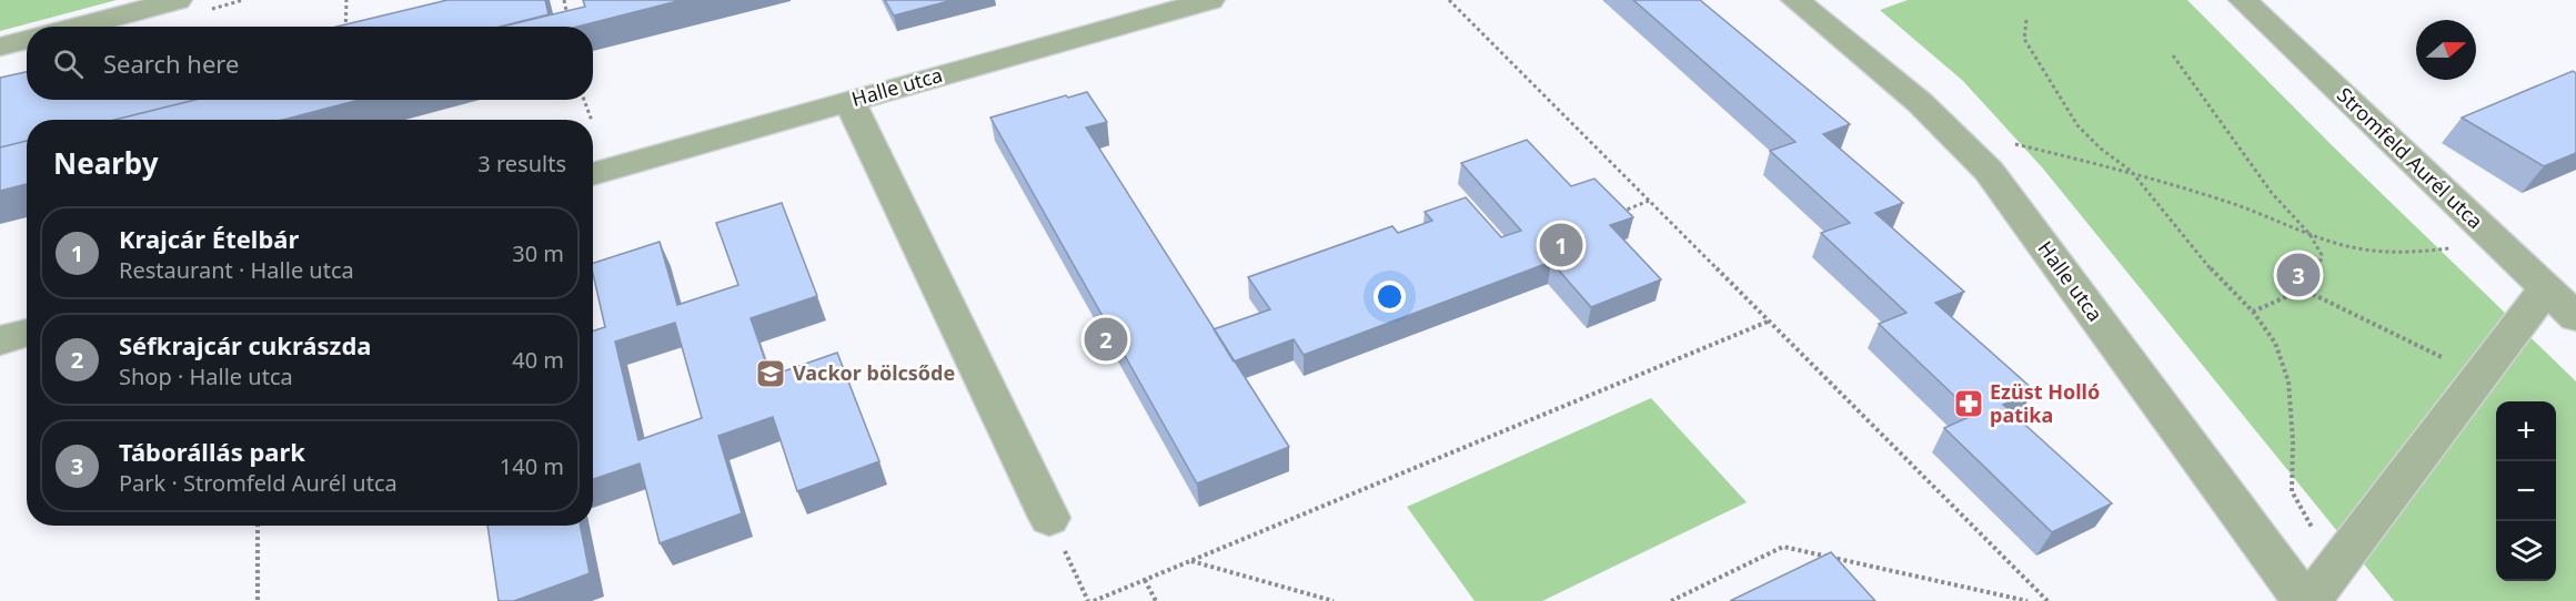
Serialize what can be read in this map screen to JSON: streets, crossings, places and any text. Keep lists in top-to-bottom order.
{
  "streets": {
    "street": ["Halle utca", "Stromfeld Aurél utca"]
  },
  "places": {
    "school or university": ["Vackor bölcsőde"],
    "pharmacy": ["Ezüst Holló patika"]
  },
  "north": "right",
  "page": {
    "search": "Search here",
    "heading": ["Nearby", "3 results"],
    "list": [
      {
        "mark": "1",
        "name": "Krajcár Ételbár",
        "note": "Restaurant · Halle utca",
        "value": "30 m"
      },
      {
        "mark": "2",
        "name": "Séfkrajcár cukrászda",
        "note": "Shop · Halle utca",
        "value": "40 m"
      },
      {
        "mark": "3",
        "name": "Táborállás park",
        "note": "Park · Stromfeld Aurél utca",
        "value": "140 m"
      }
    ],
    "pins": ["1", "3", "2"],
    "map_buttons": ["+", "−"]
  }
}
